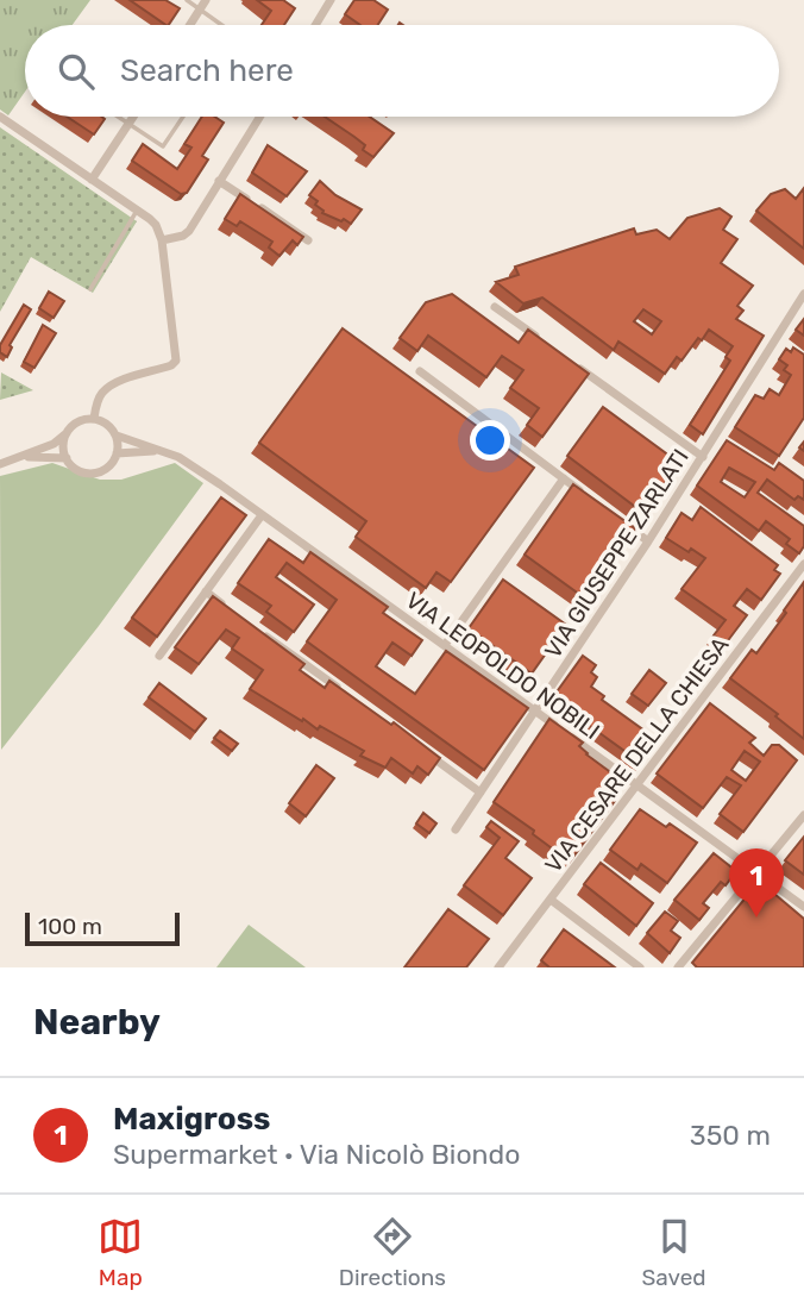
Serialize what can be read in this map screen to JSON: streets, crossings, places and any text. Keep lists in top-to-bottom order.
{
  "streets": {
    "street": ["VIA GIUSEPPE ZARLATI", "VIA LEOPOLDO NOBILI", "VIA CESARE DELLA CHIESA"]
  },
  "crossings": [
    ["VIA GIUSEPPE ZARLATI", "VIA LEOPOLDO NOBILI"],
    ["VIA LEOPOLDO NOBILI", "VIA CESARE DELLA CHIESA"]
  ],
  "scale_bar": "100 m",
  "page": {
    "search": "Search here",
    "pins": "1",
    "scale": "100 m",
    "heading": "Nearby",
    "list": [
      {
        "mark": "1",
        "name": "Maxigross",
        "note": "Supermarket · Via Nicolò Biondo",
        "value": "350 m"
      }
    ],
    "nav": ["Map", "Directions", "Saved"]
  }
}
